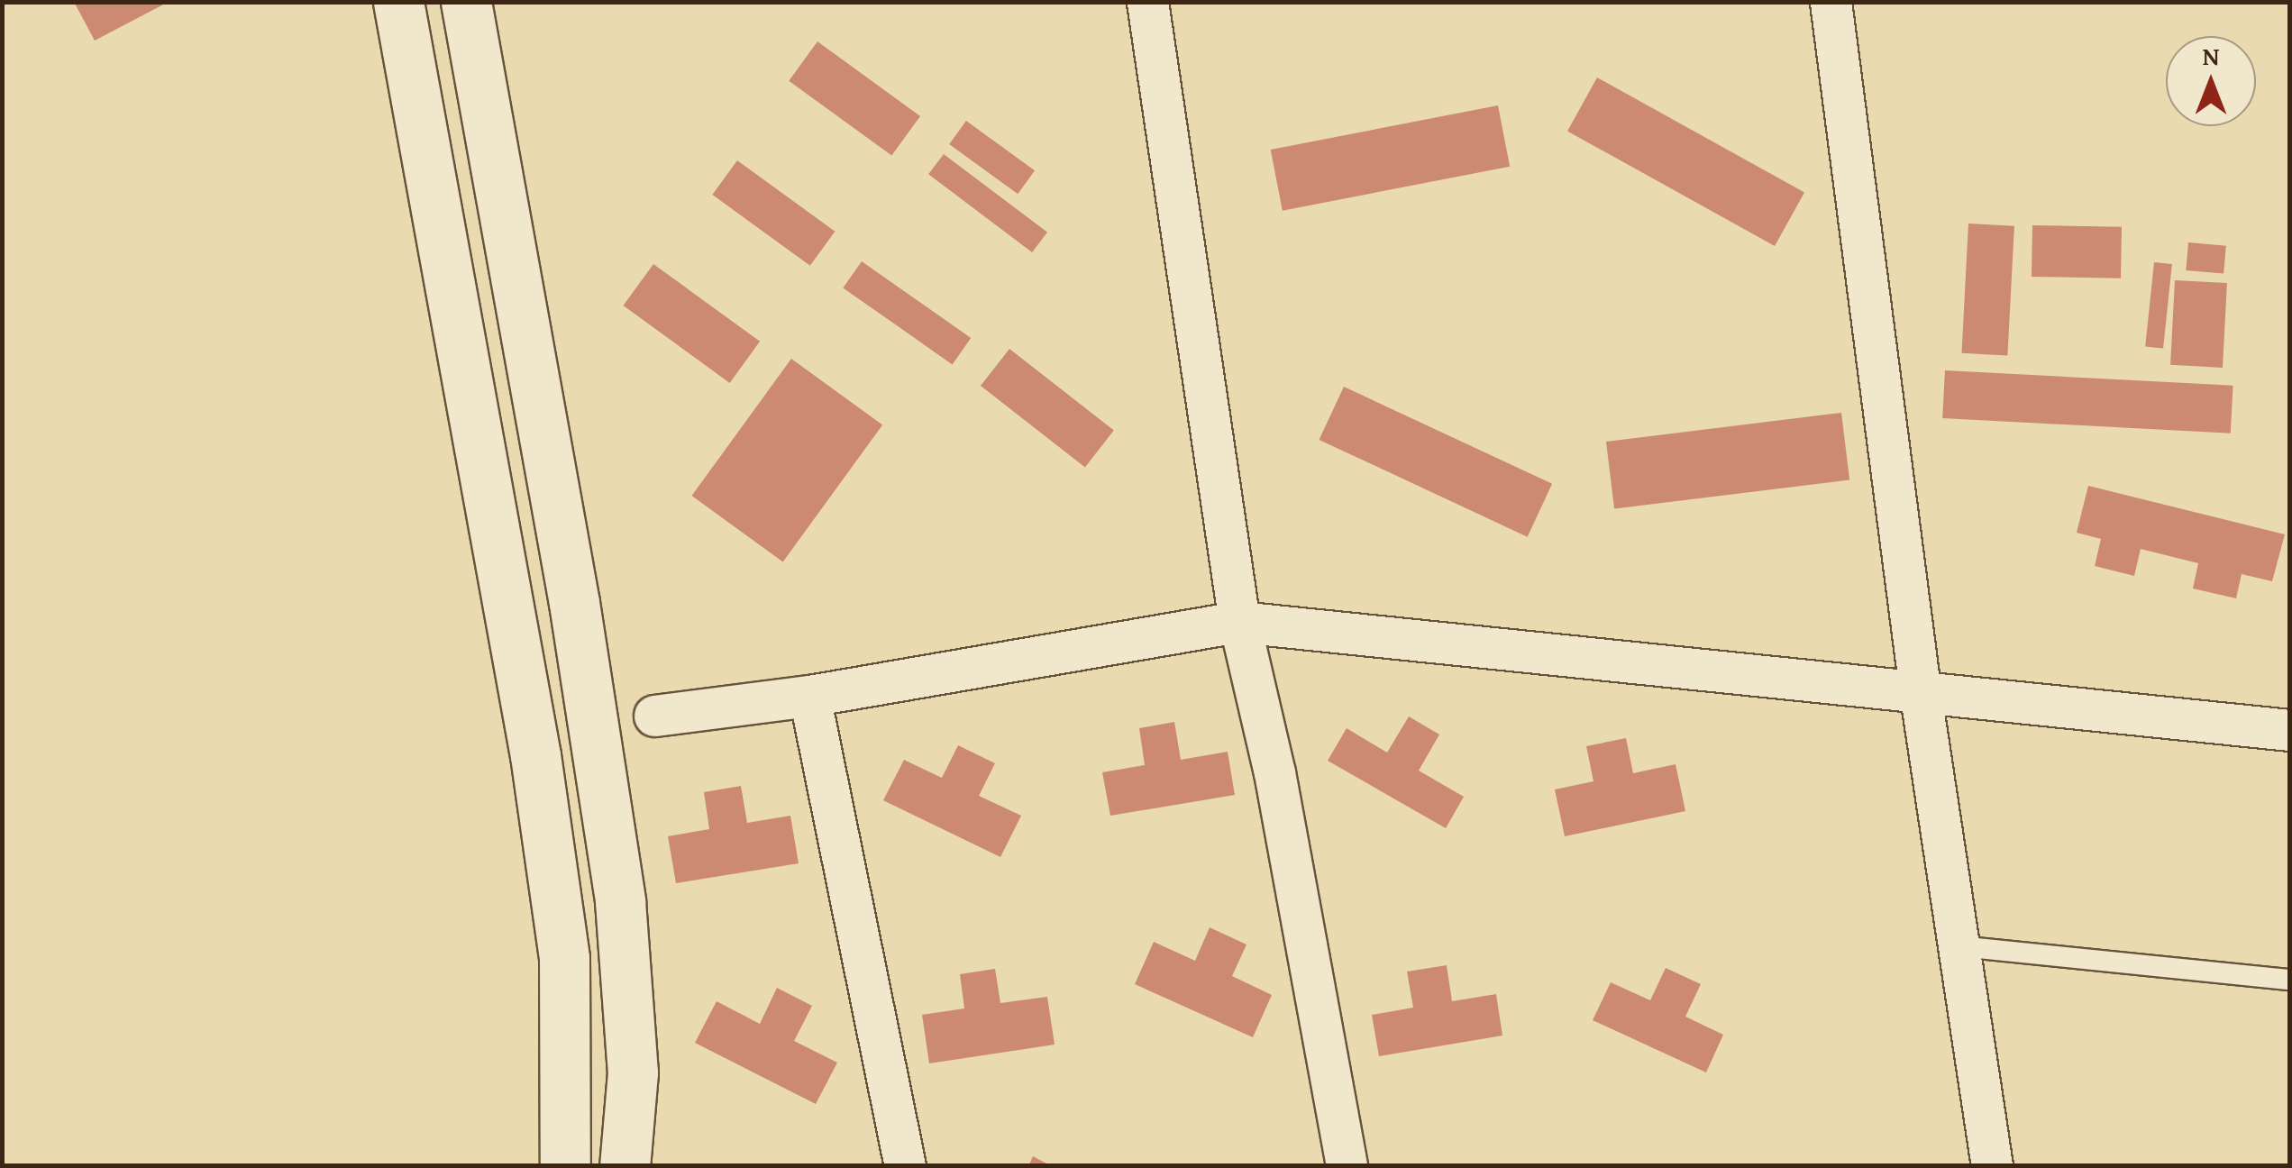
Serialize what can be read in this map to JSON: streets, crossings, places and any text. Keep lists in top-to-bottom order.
{
  "north": "top"
}
